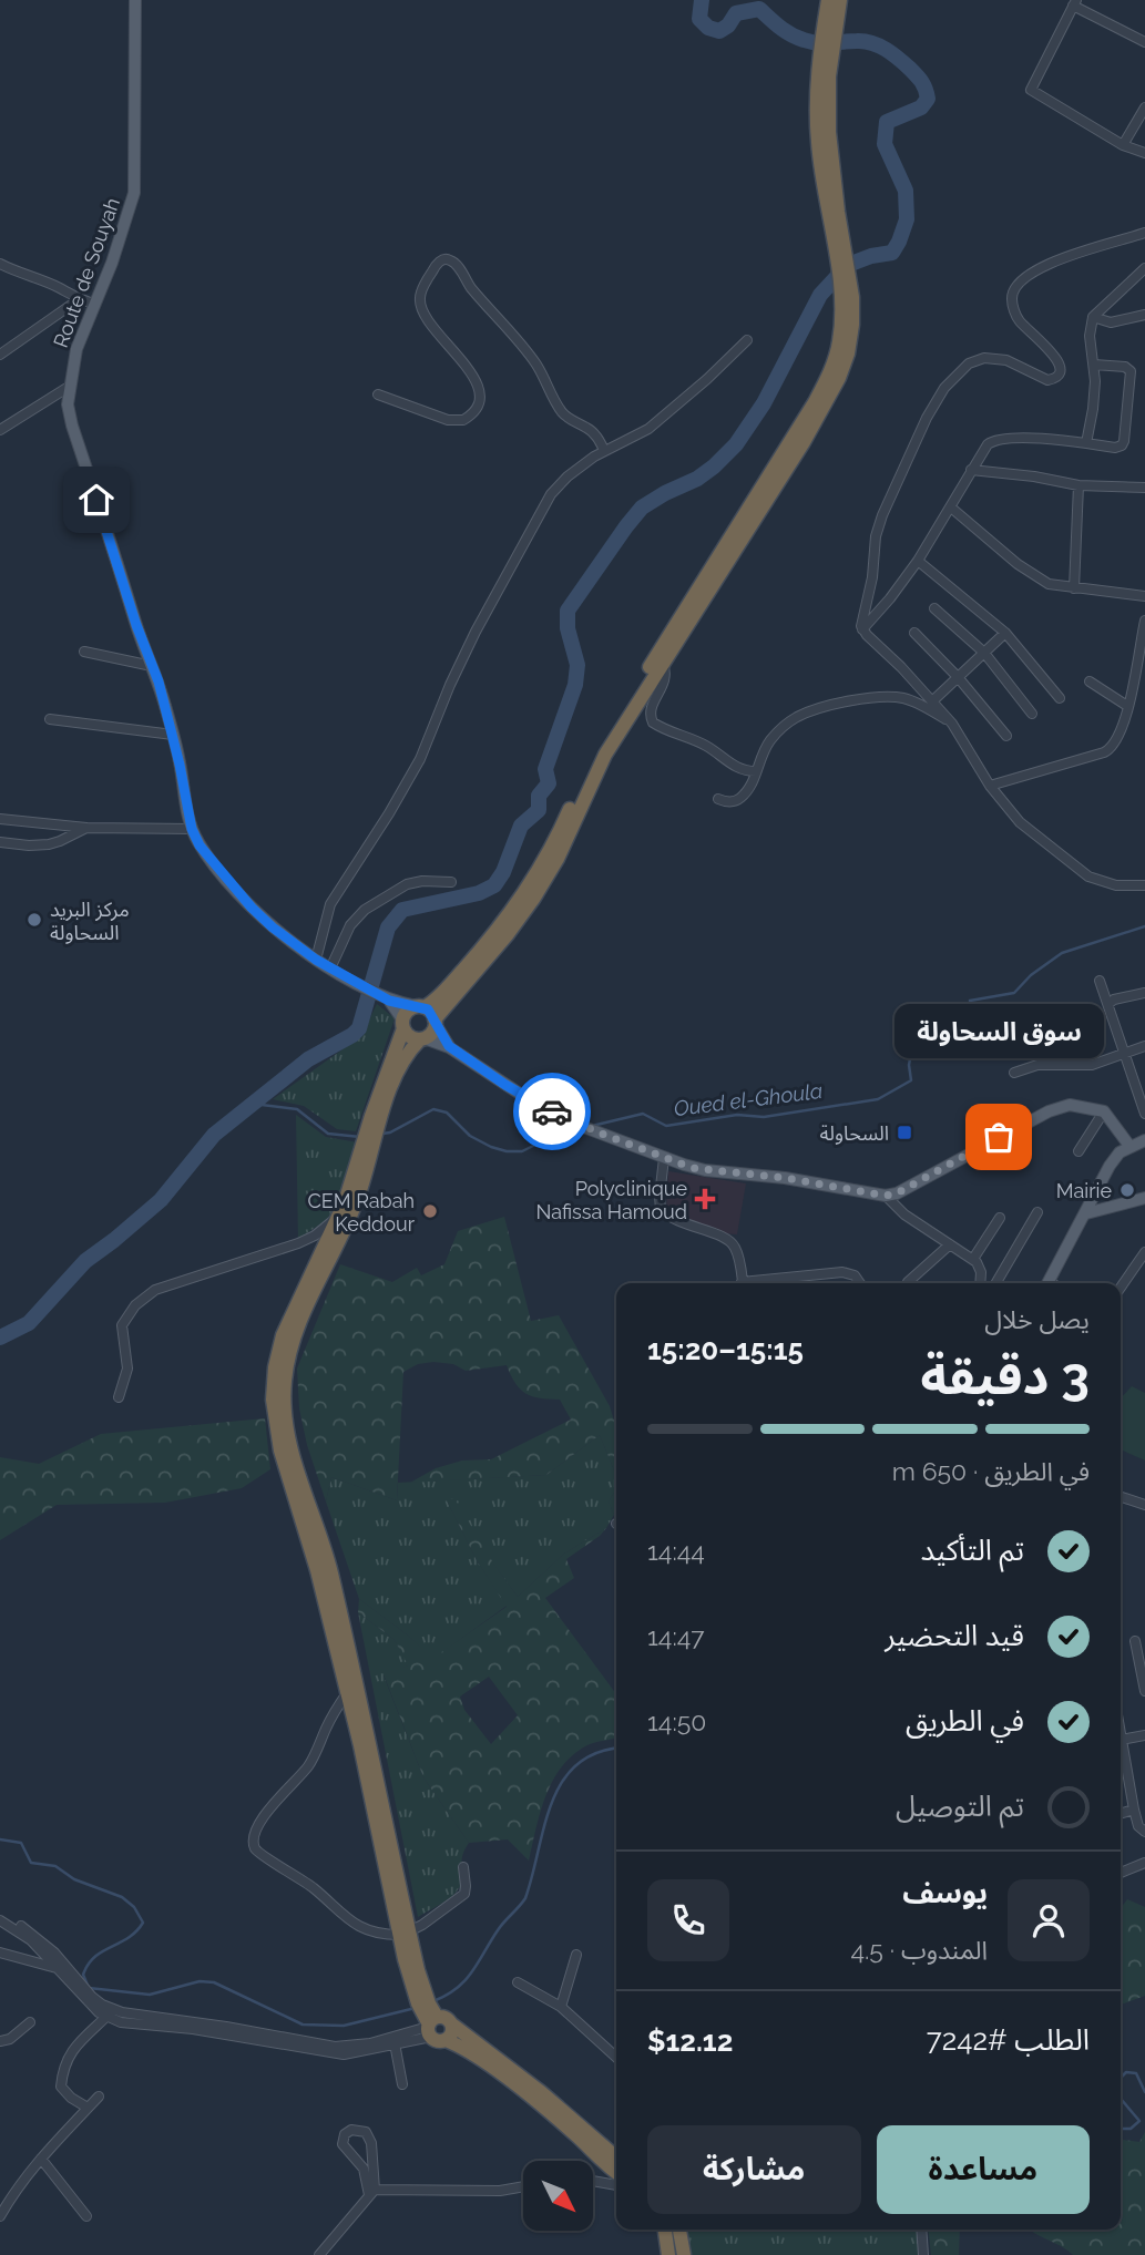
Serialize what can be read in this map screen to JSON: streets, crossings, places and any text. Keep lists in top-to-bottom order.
{
  "streets": {
    "main road": ["Route de Souyah"]
  },
  "water": ["Oued el-Ghoula"],
  "places": {
    "other": [
      "مركز البريد السحاولة",
      "سوق السحاولة",
      "Mairie",
      "CEM Rabah Keddour"
    ],
    "transit": ["السحاولة"],
    "health": ["Polyclinique Nafissa Hamoud"]
  },
  "north": "bottom right",
  "page": {
    "bubble": "سوق السحاولة",
    "heading": ["3 دقيقة", "يصل خلال", "15:15–15:20"],
    "panel": [
      "يوسف",
      "المندوب · 4.5",
      "الطلب #7242",
      "$12.12"
    ],
    "bar": "في الطريق · 650 m",
    "list": [
      ["تم التأكيد", "14:44"],
      ["قيد التحضير", "14:47"],
      ["في الطريق", "14:50"],
      "تم التوصيل"
    ],
    "buttons": ["مساعدة", "مشاركة"]
  }
}
